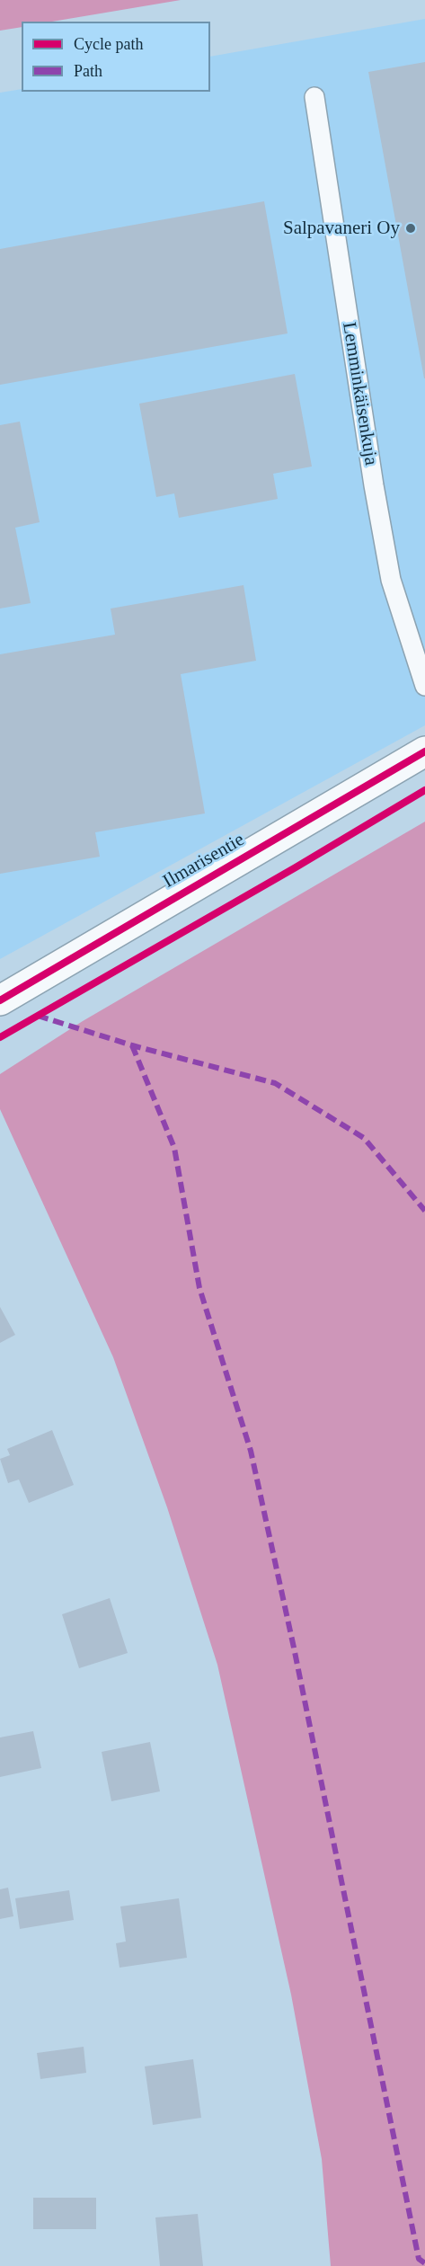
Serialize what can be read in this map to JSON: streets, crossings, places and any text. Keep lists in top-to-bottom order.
{
  "streets": {
    "street": ["Ilmarisentie"],
    "lane": ["Lemminkäisenkuja"]
  },
  "places": ["Salpavaneri Oy"],
  "legend": ["Cycle path", "Path"]
}
